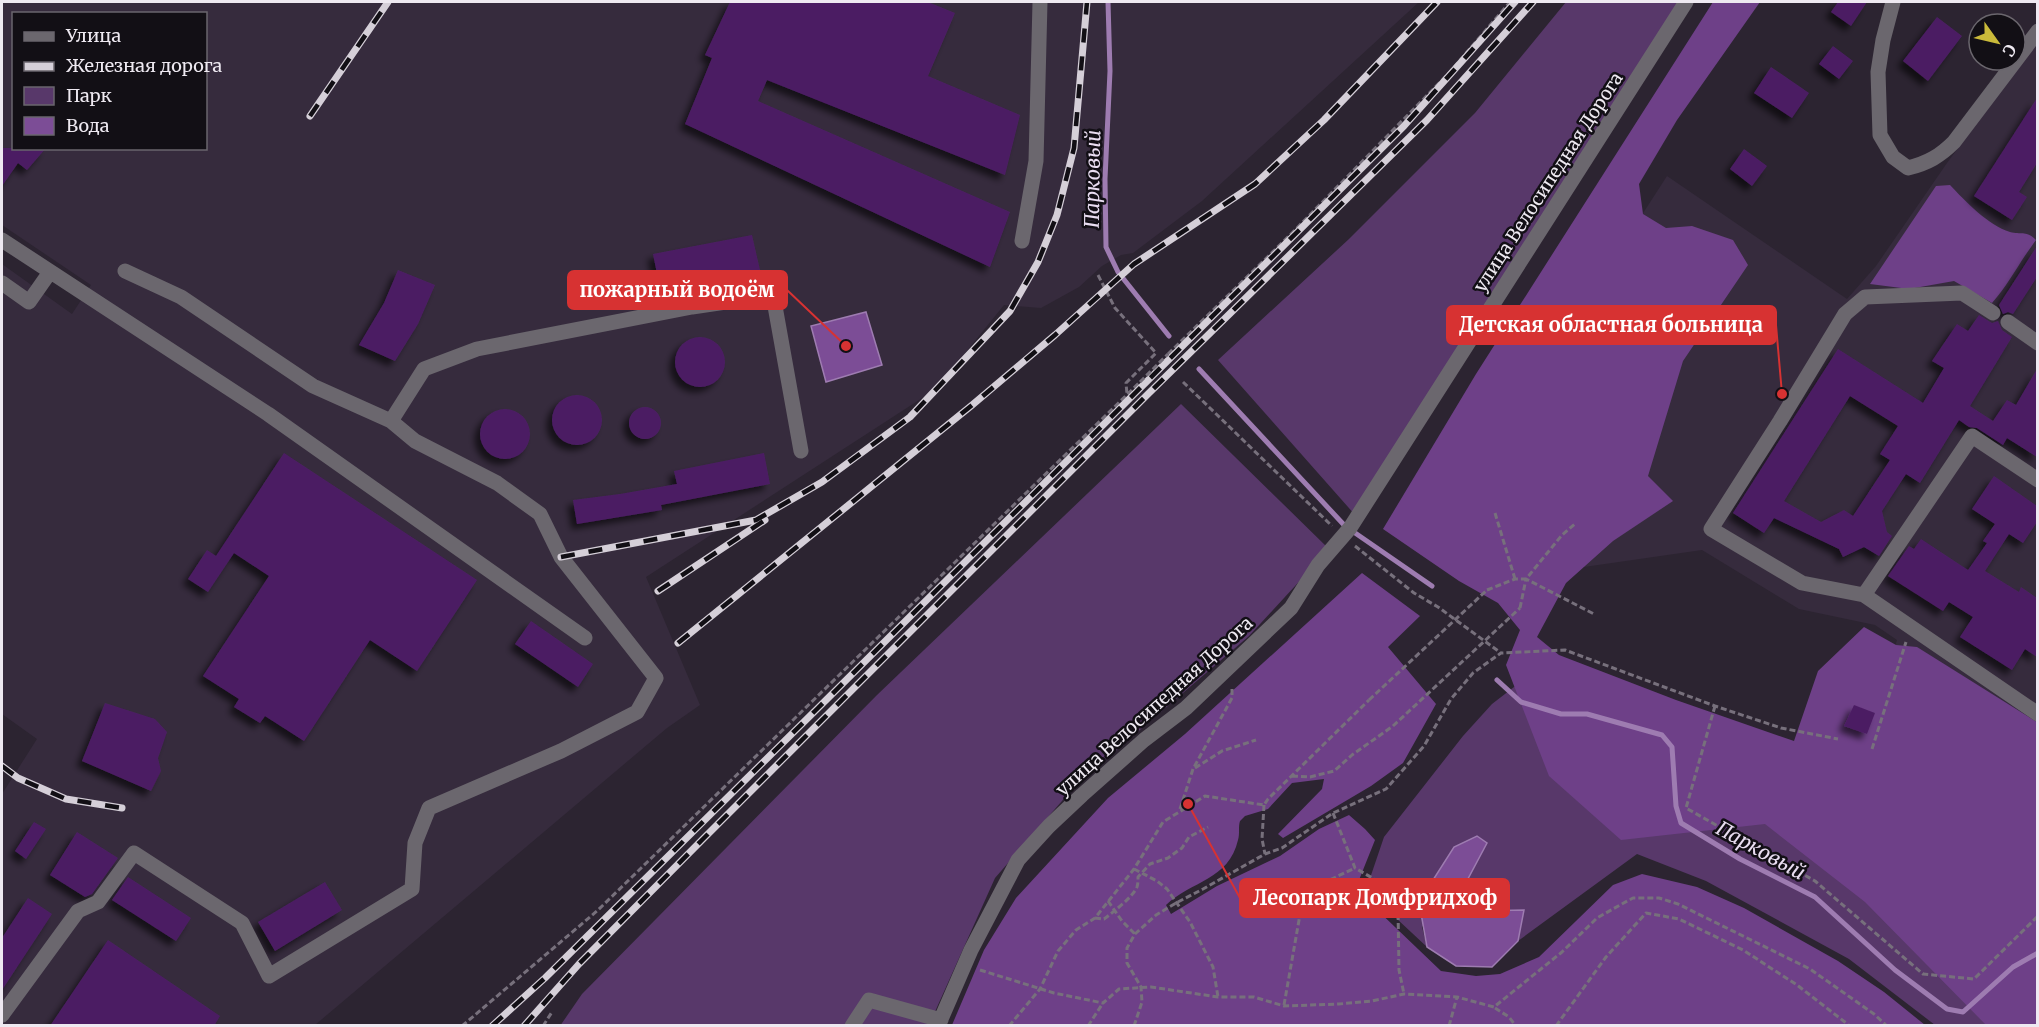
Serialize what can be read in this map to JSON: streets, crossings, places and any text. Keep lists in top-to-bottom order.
{
  "streets": {
    "street": ["улица Велосипедная Дорога"]
  },
  "water": ["Парковый"],
  "places": ["пожарный водоём", "Детская областная больница", "Лесопарк Домфридхоф"],
  "legend": [
    "Улица",
    "Железная дорога",
    "Парк",
    "Вода"
  ],
  "north": "bottom right"
}
